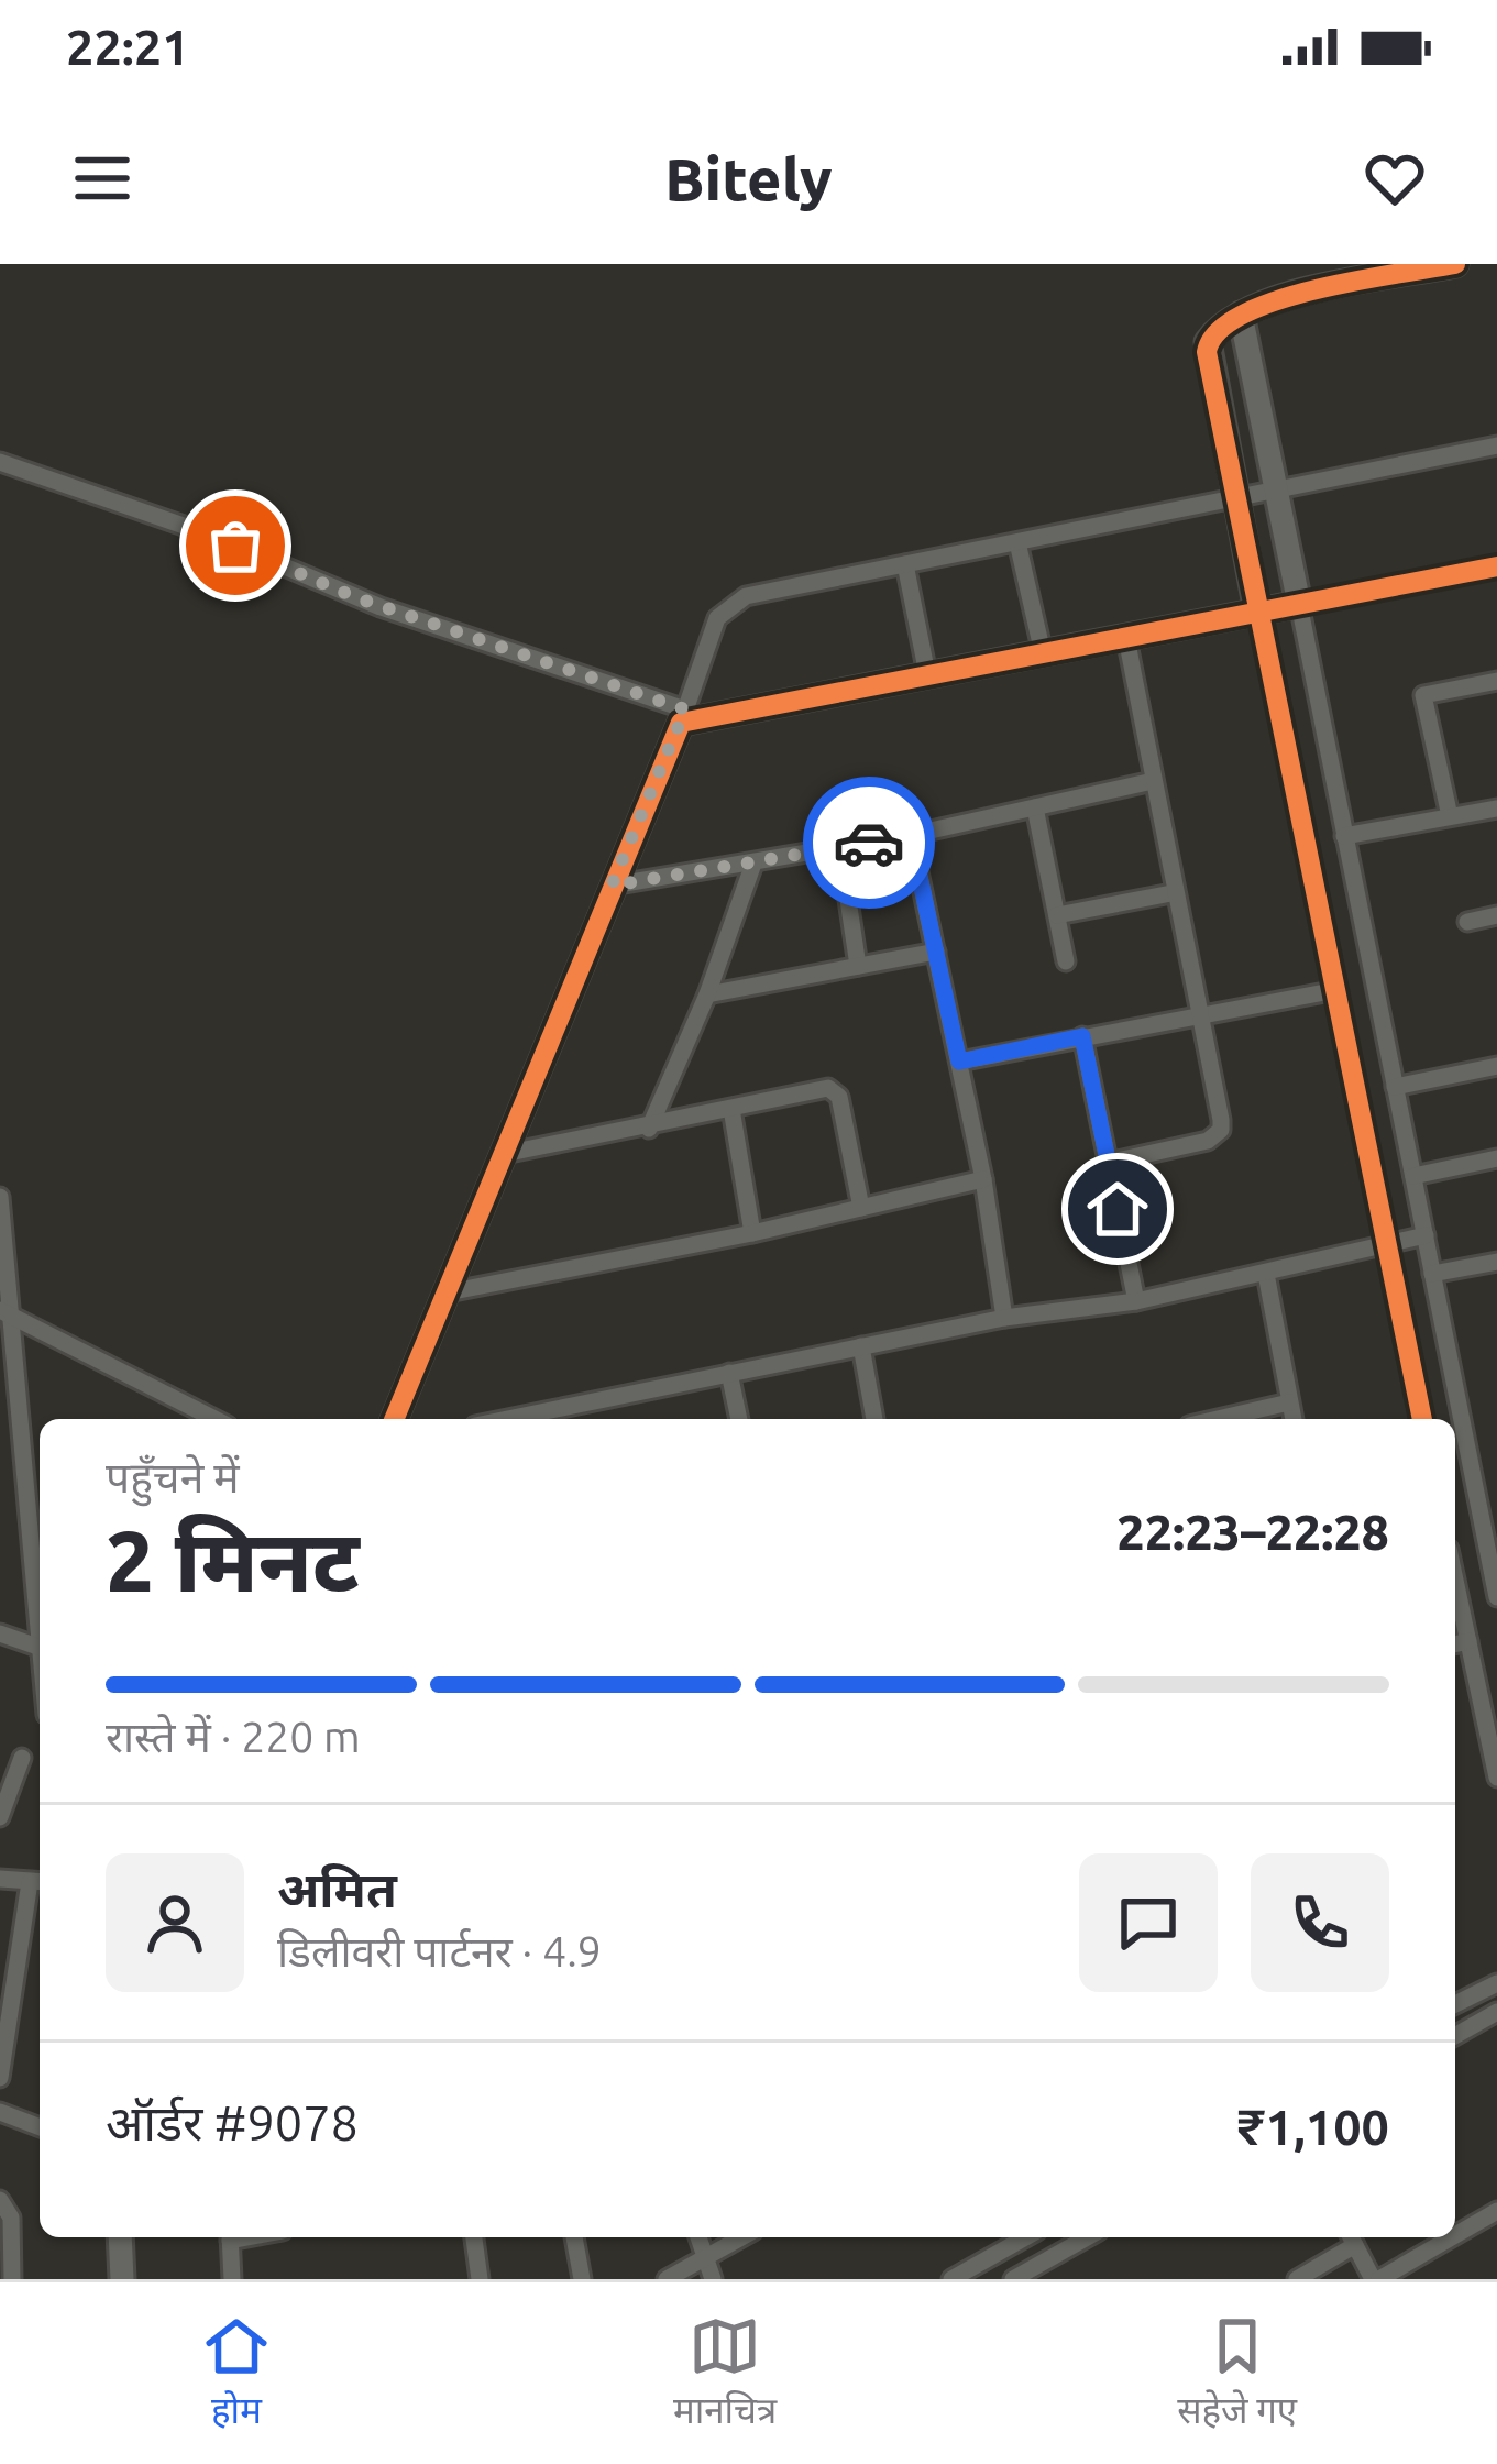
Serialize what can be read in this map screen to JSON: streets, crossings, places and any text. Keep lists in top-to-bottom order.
{
  "page": {
    "status": "22:21",
    "header": "Bitely",
    "heading": ["2 मिनट", "पहुँचने में", "22:23–22:28"],
    "panel": [
      "अमित",
      "डिलीवरी पार्टनर · 4.9",
      "ऑर्डर #9078",
      "₹1,100"
    ],
    "bar": "रास्ते में · 220 m",
    "tabs": ["होम", "मानचित्र", "सहेजे गए"]
  }
}
